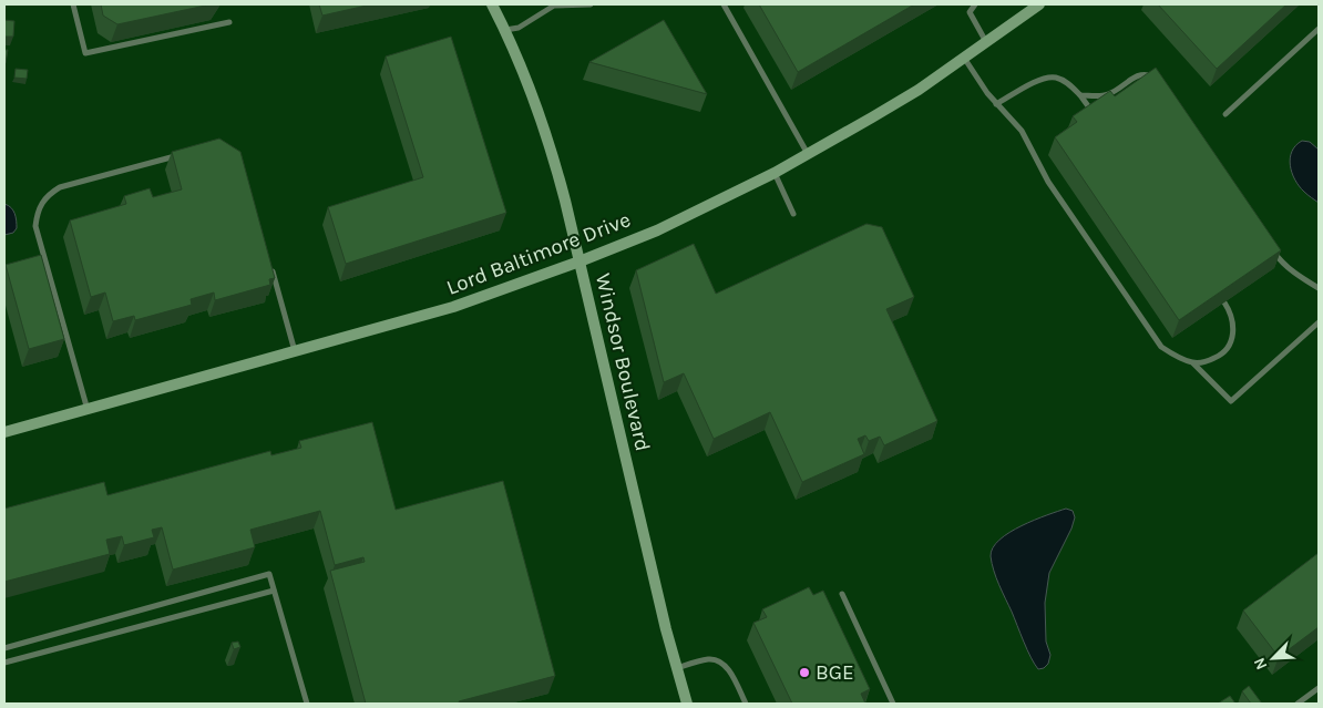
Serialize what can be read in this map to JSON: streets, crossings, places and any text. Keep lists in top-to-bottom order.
{
  "streets": {
    "main road": ["Lord Baltimore Drive", "Windsor Boulevard"]
  },
  "crossings": [
    ["Lord Baltimore Drive", "Windsor Boulevard"]
  ],
  "places": ["BGE"],
  "north": "bottom left"
}
